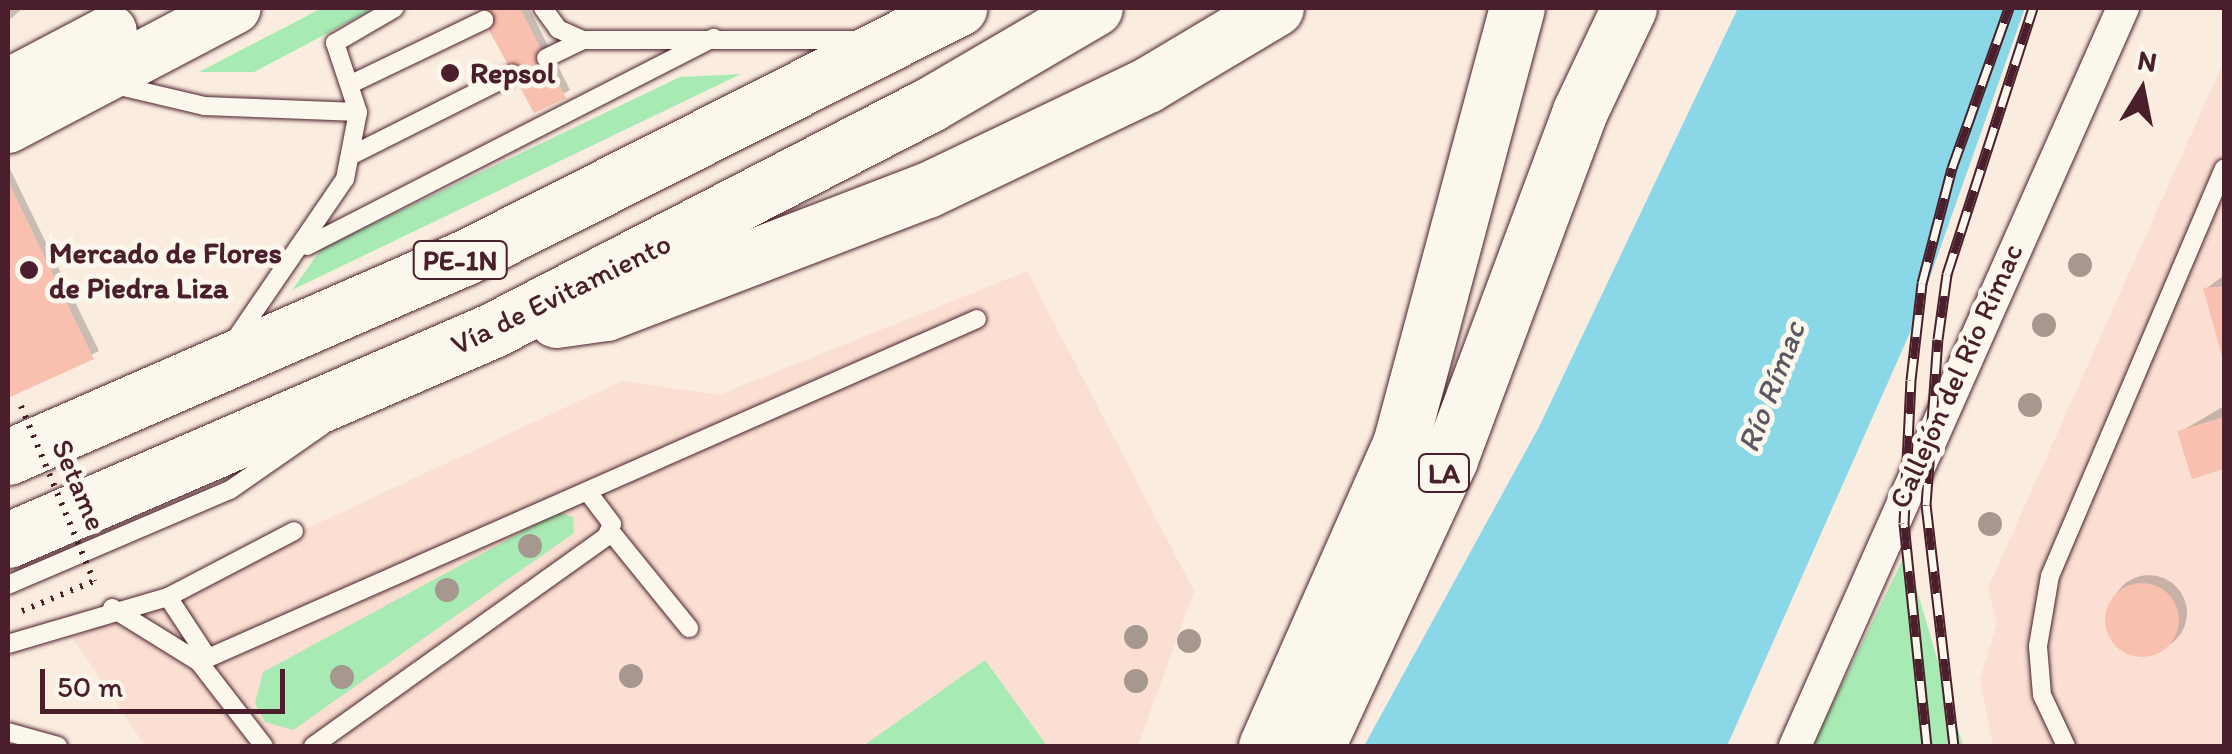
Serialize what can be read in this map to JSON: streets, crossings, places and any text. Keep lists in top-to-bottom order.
{
  "streets": {
    "highway": ["PE-1N", "Vía de Evitamiento", "LA"],
    "street": ["Callejón del Río Rímac"],
    "path": ["Setame"]
  },
  "crossings": [
    ["PE-1N", "Setame"]
  ],
  "water": ["Río Rímac"],
  "places": ["Repsol", "Mercado de Flores de Piedra Liza"],
  "scale_bar": "50 m",
  "north": "top"
}
